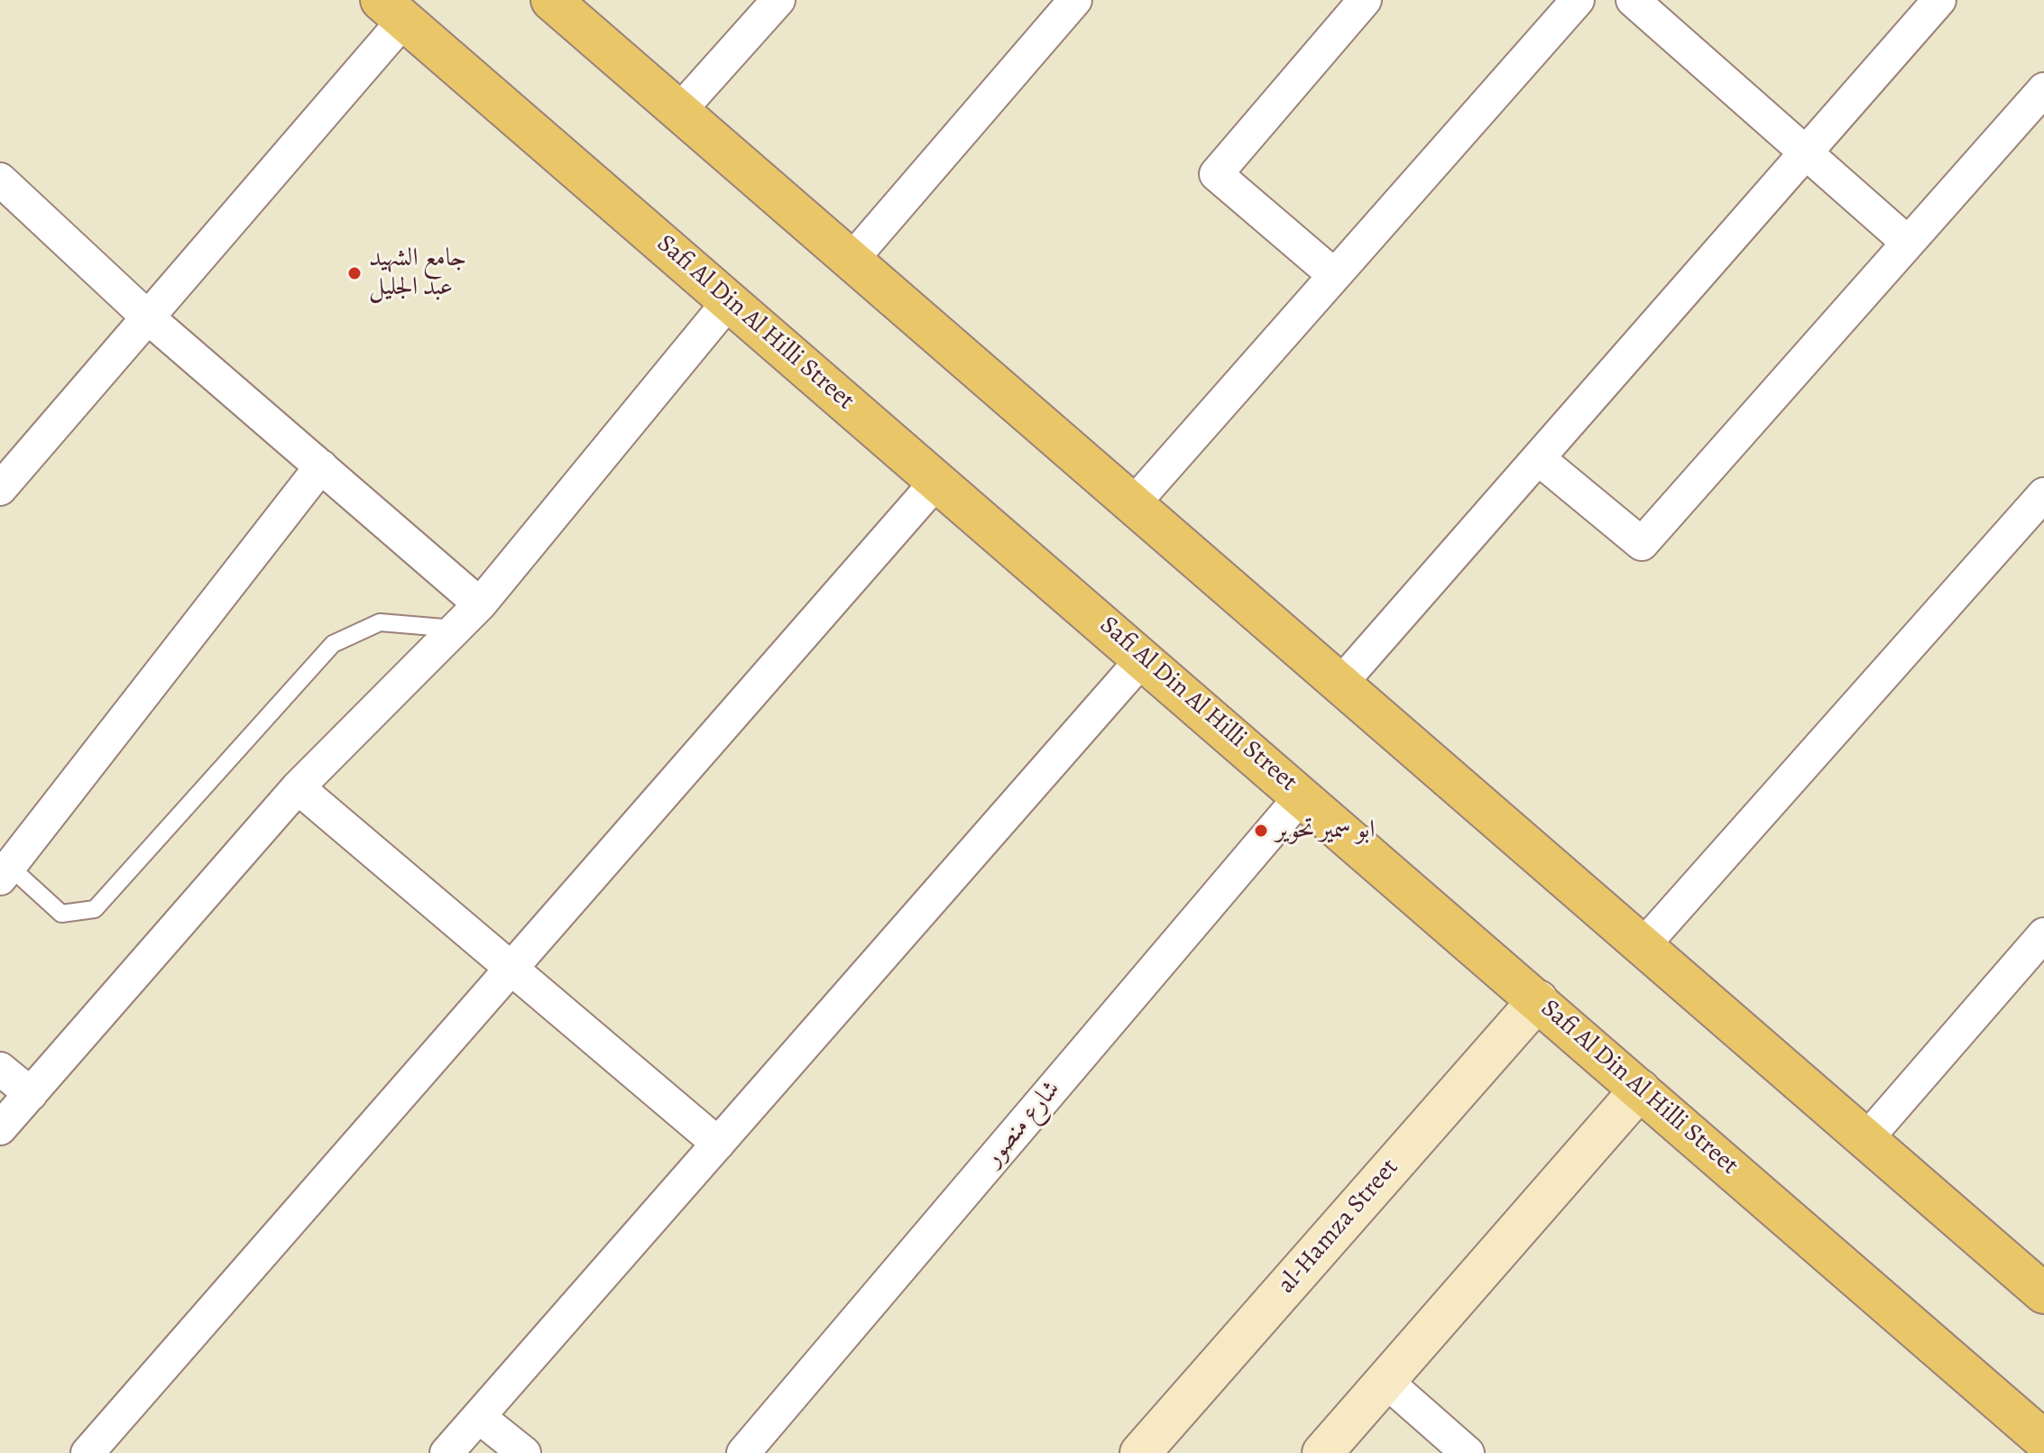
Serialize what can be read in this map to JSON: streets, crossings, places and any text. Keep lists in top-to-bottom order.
{
  "streets": {
    "main road": ["Safi Al Din Al Hilli Street"],
    "street": ["شارع منصور", "al-Hamza Street"]
  },
  "crossings": [
    ["Safi Al Din Al Hilli Street", "شارع منصور"],
    ["Safi Al Din Al Hilli Street", "al-Hamza Street"]
  ],
  "places": ["جامع الشهيد عبد الجليل", "ابو سمير تحوير"]
}
